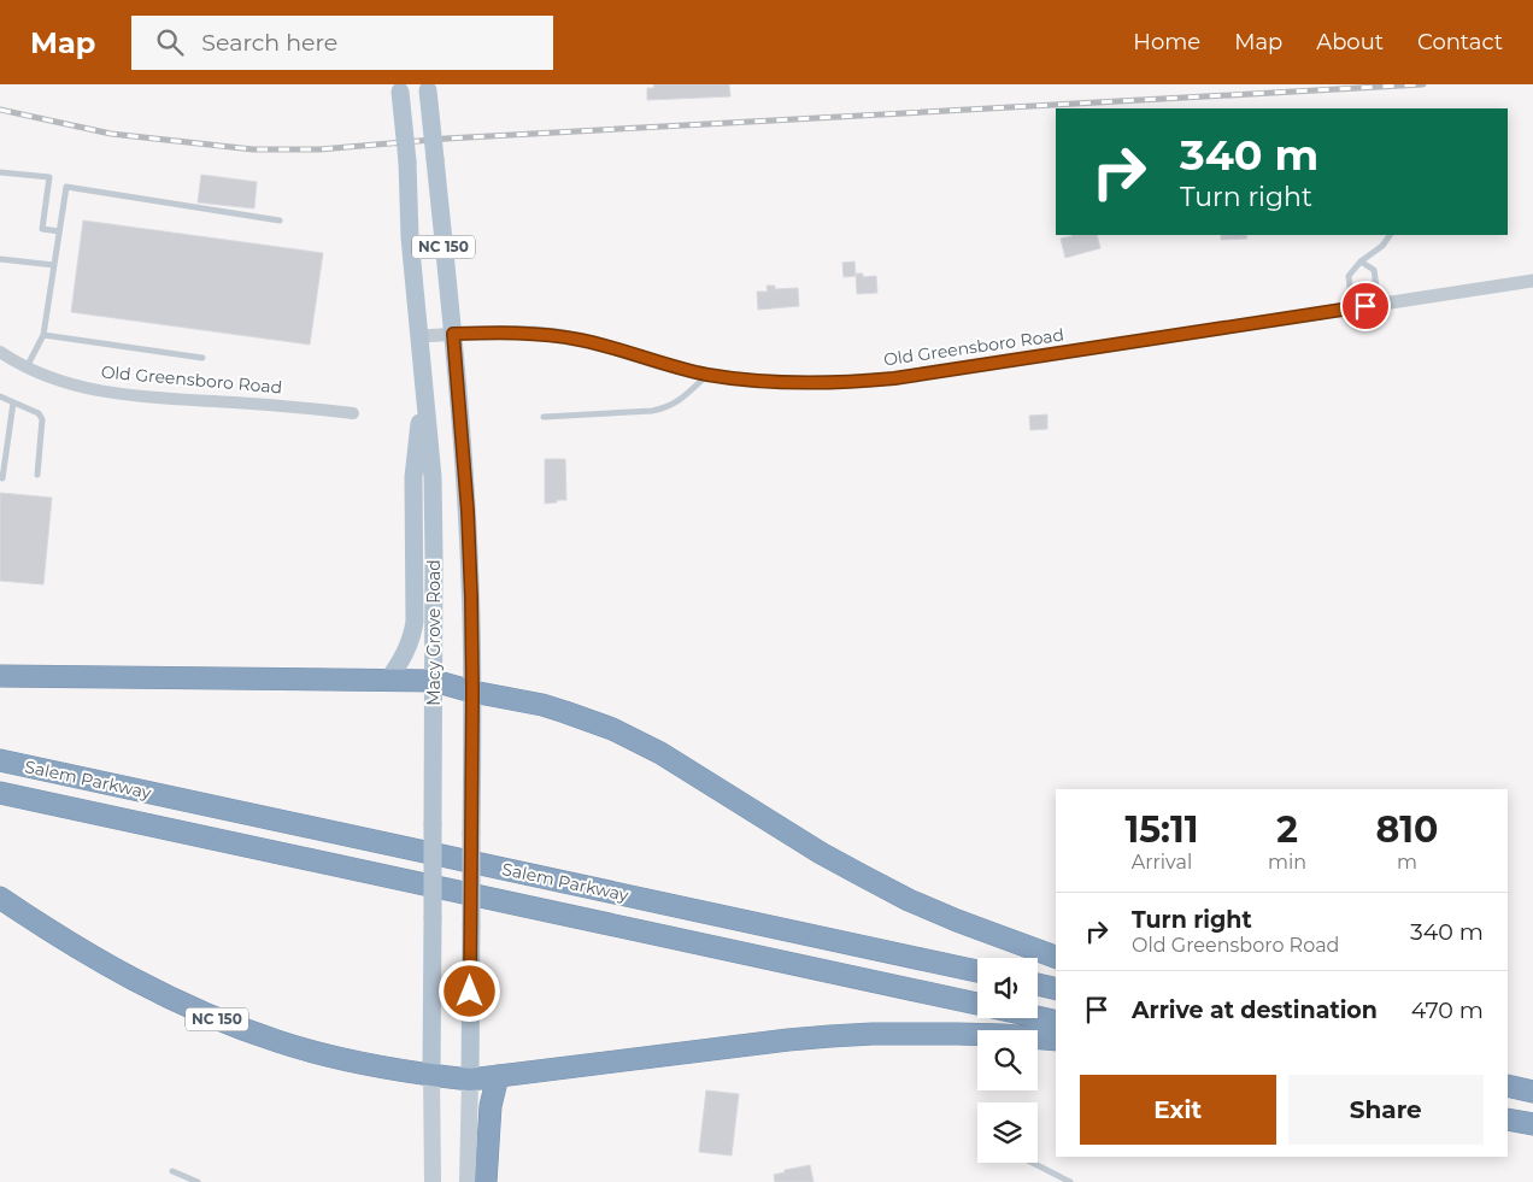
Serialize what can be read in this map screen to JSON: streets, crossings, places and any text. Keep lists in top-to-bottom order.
{
  "streets": {
    "highway": ["NC 150", "Salem Parkway"],
    "main road": ["Macy Grove Road"],
    "street": ["Old Greensboro Road"]
  },
  "crossings": [
    ["NC 150", "Old Greensboro Road"],
    ["NC 150", "Macy Grove Road"],
    ["Old Greensboro Road", "Macy Grove Road"]
  ],
  "page": {
    "header": "Map",
    "search": "Search here",
    "nav": [
      "Home",
      "Map",
      "About",
      "Contact"
    ],
    "turn": ["340 m", "Turn right"],
    "eta": [
      "15:11",
      "Arrival",
      "2",
      "min",
      "810",
      "m"
    ],
    "list": [
      {
        "name": "Turn right",
        "note": "Old Greensboro Road",
        "value": "340 m"
      },
      {
        "name": "Arrive at destination",
        "value": "470 m"
      }
    ],
    "buttons": ["Exit", "Share"]
  }
}
